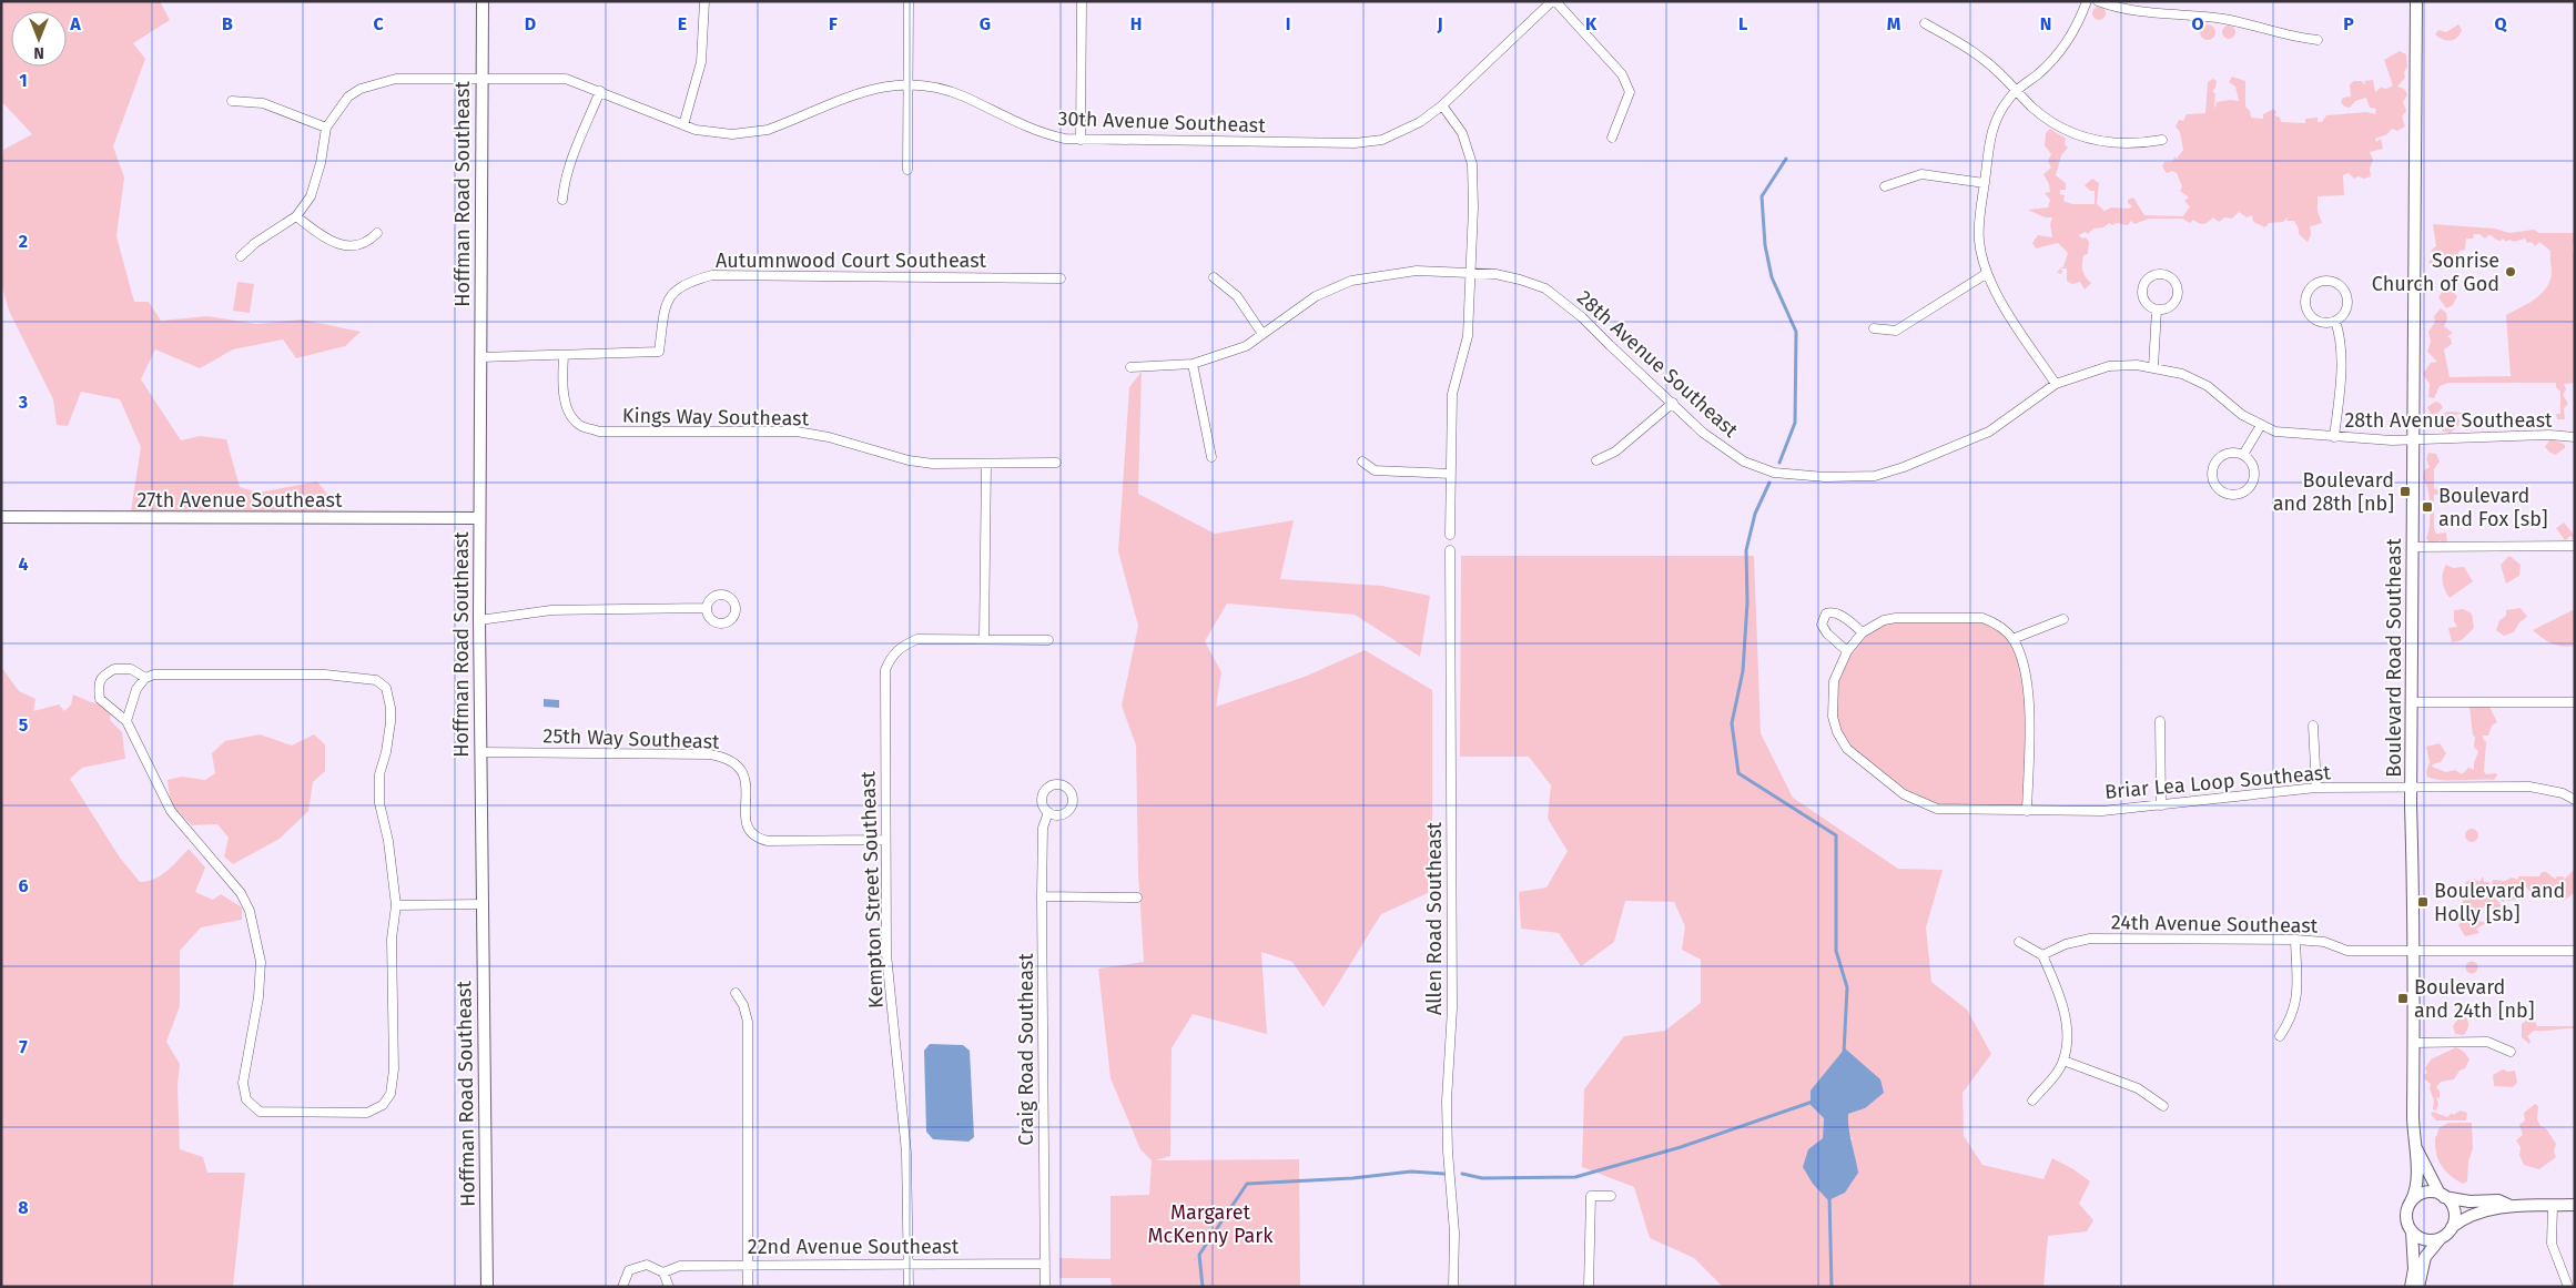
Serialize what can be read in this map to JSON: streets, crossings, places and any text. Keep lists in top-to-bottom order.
{
  "streets": {
    "street": [
      "30th Avenue Southeast",
      "Hoffman Road Southeast",
      "Autumnwood Court Southeast",
      "28th Avenue Southeast",
      "Kings Way Southeast",
      "27th Avenue Southeast",
      "Boulevard Road Southeast",
      "25th Way Southeast",
      "Briar Lea Loop Southeast",
      "Kempton Street Southeast",
      "Allen Road Southeast",
      "24th Avenue Southeast",
      "Craig Road Southeast",
      "22nd Avenue Southeast"
    ]
  },
  "crossings": [
    ["30th Avenue Southeast", "Hoffman Road Southeast"],
    ["Hoffman Road Southeast", "27th Avenue Southeast"],
    ["Hoffman Road Southeast", "25th Way Southeast"],
    ["Autumnwood Court Southeast", "Kings Way Southeast"],
    ["28th Avenue Southeast", "Boulevard Road Southeast"],
    ["Boulevard Road Southeast", "Briar Lea Loop Southeast"],
    ["Boulevard Road Southeast", "24th Avenue Southeast"],
    ["25th Way Southeast", "Kempton Street Southeast"],
    ["Kempton Street Southeast", "22nd Avenue Southeast"],
    ["Craig Road Southeast", "22nd Avenue Southeast"]
  ],
  "parks": ["Margaret McKenny Park"],
  "places": {
    "other": ["Sonrise Church of God"],
    "transit": [
      "Boulevard and 28th [nb]",
      "Boulevard and Fox [sb]",
      "Boulevard and Holly [sb]",
      "Boulevard and 24th [nb]"
    ]
  },
  "north": "bottom",
  "grid": {
    "columns": [
      "A",
      "B",
      "C",
      "D",
      "E",
      "F",
      "G",
      "H",
      "I",
      "J",
      "K",
      "L",
      "M",
      "N",
      "O",
      "P",
      "Q"
    ],
    "rows": [
      "1",
      "2",
      "3",
      "4",
      "5",
      "6",
      "7",
      "8"
    ]
  }
}
